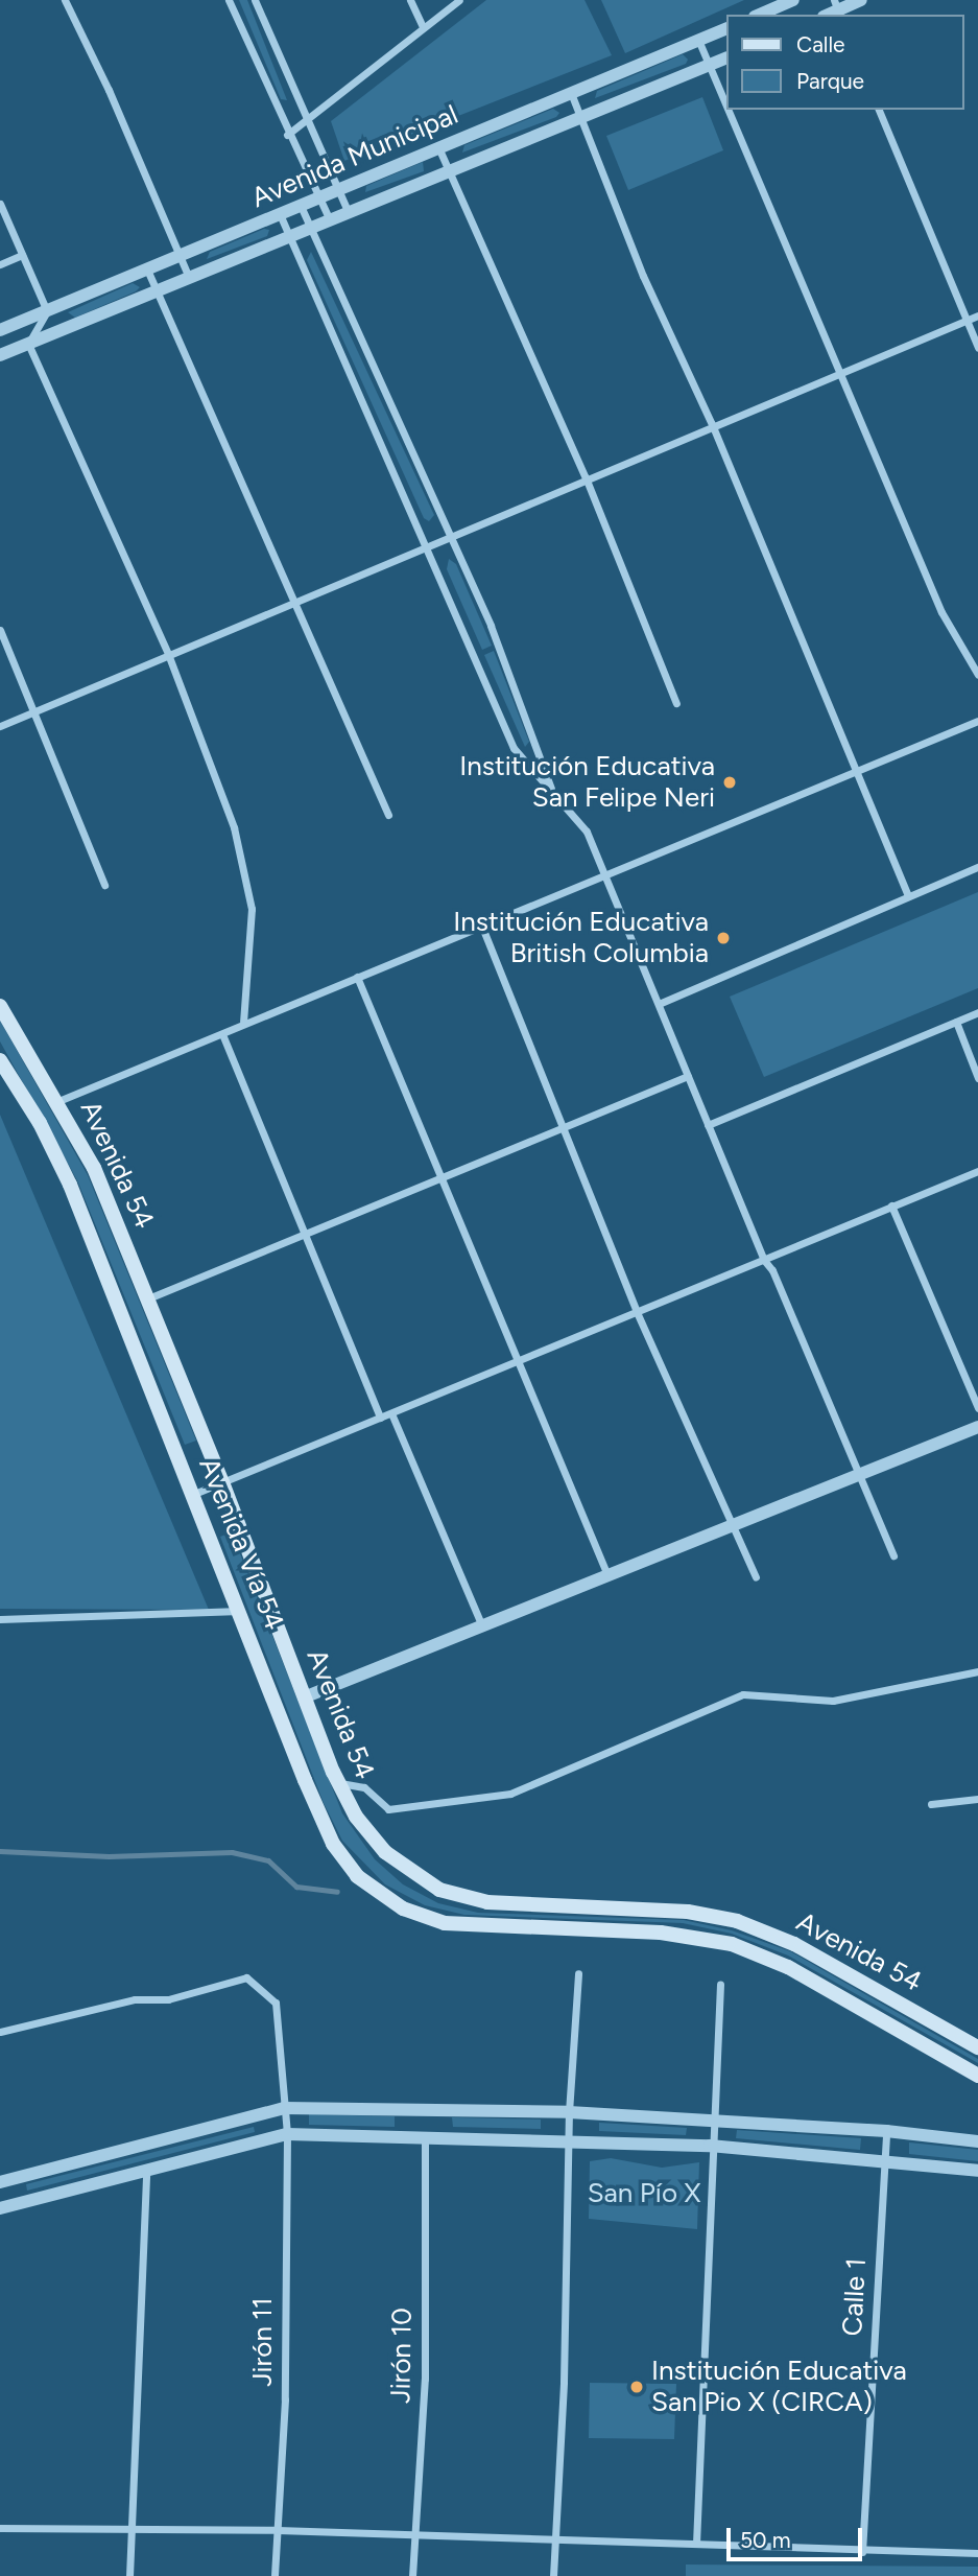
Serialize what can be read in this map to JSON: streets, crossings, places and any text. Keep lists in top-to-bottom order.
{
  "streets": {
    "main road": ["Avenida 54", "Avenida Vía 54"],
    "street": [
      "Avenida Municipal",
      "Calle 1",
      "Jirón 11",
      "Jirón 10"
    ]
  },
  "parks": ["San Pío X"],
  "places": ["Institución Educativa San Felipe Neri", "Institución Educativa British Columbia", "Institución Educativa San Pio X (CIRCA)"],
  "legend": ["Calle", "Parque"],
  "scale_bar": "50 m"
}
